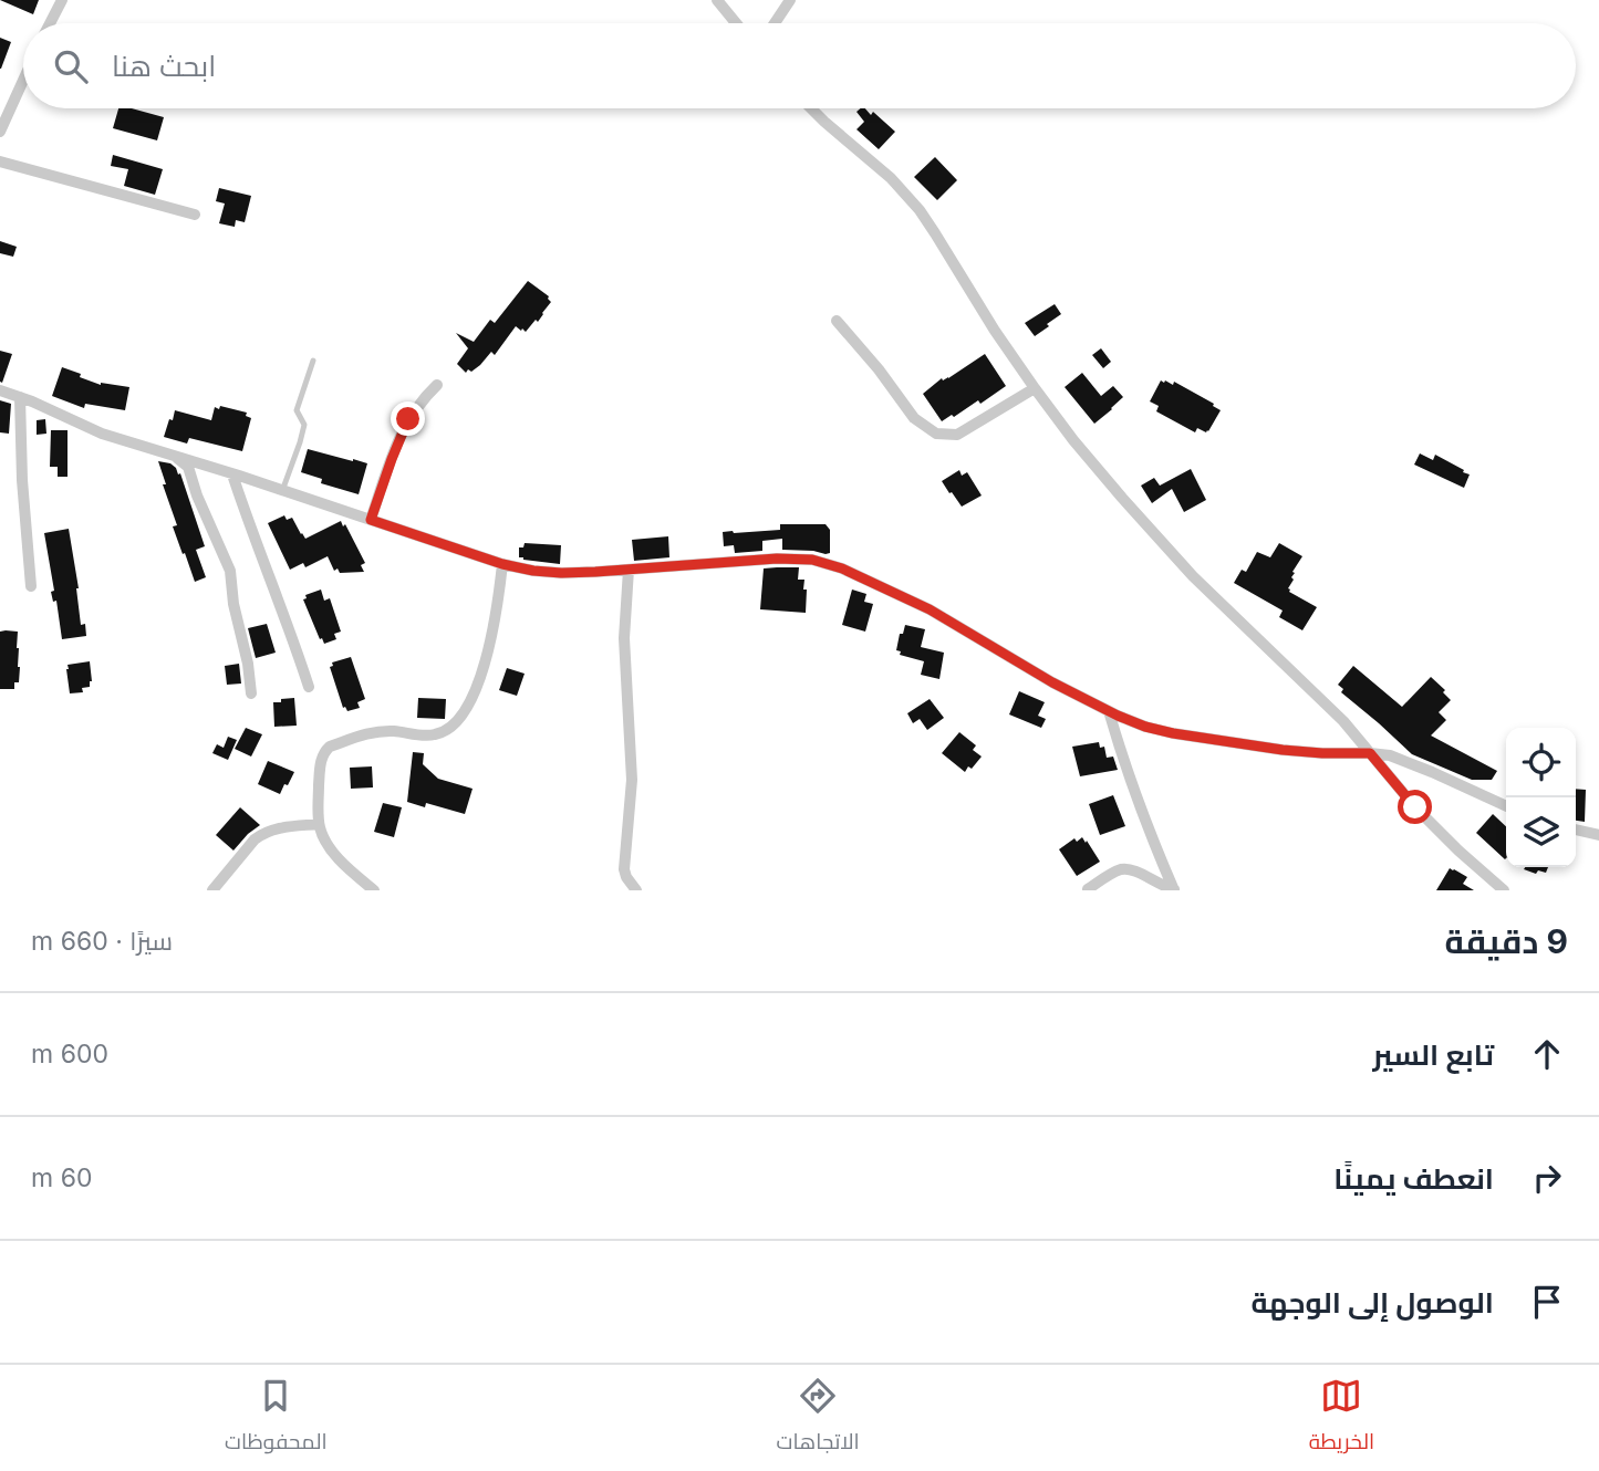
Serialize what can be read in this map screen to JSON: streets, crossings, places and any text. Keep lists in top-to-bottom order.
{
  "page": {
    "search": "ابحث هنا",
    "heading": ["9 دقيقة", "سيرًا · 660 m"],
    "list": [
      ["تابع السير", "600 m"],
      ["انعطف يمينًا", "60 m"],
      "الوصول إلى الوجهة"
    ],
    "nav": ["الخريطة", "الاتجاهات", "المحفوظات"]
  }
}
